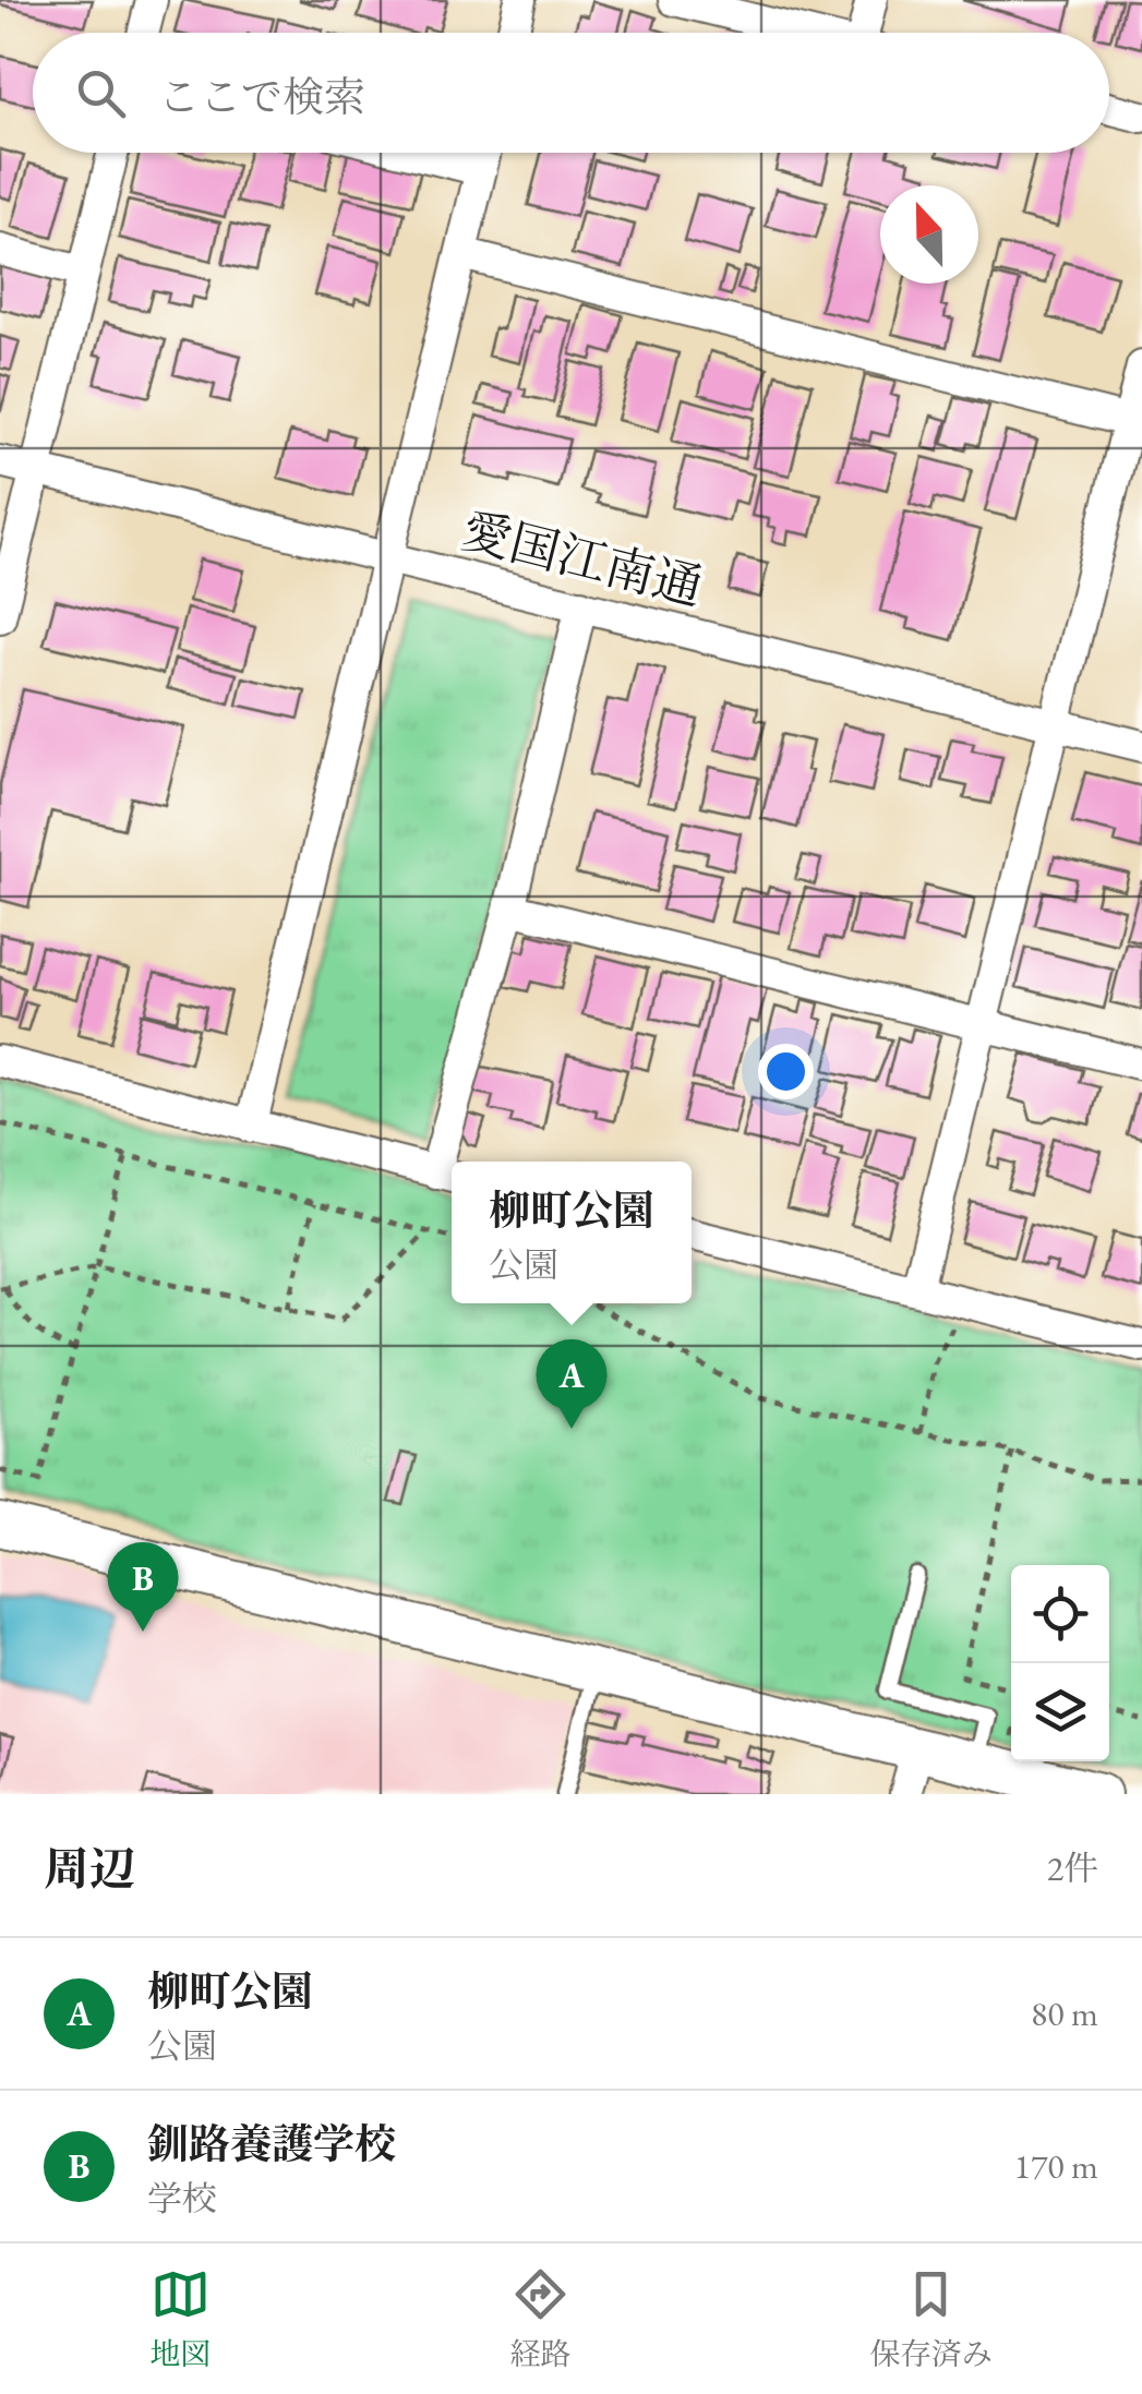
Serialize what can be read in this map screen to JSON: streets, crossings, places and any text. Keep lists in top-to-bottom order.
{
  "streets": {
    "street": ["愛国江南通"]
  },
  "north": "top",
  "page": {
    "search": "ここで検索",
    "popup": ["柳町公園", "公園"],
    "pins": ["A", "B"],
    "heading": ["周辺", "2件"],
    "list": [
      {
        "mark": "A",
        "name": "柳町公園",
        "note": "公園",
        "value": "80 m"
      },
      {
        "mark": "B",
        "name": "釧路養護学校",
        "note": "学校",
        "value": "170 m"
      }
    ],
    "nav": ["地図", "経路", "保存済み"]
  }
}
